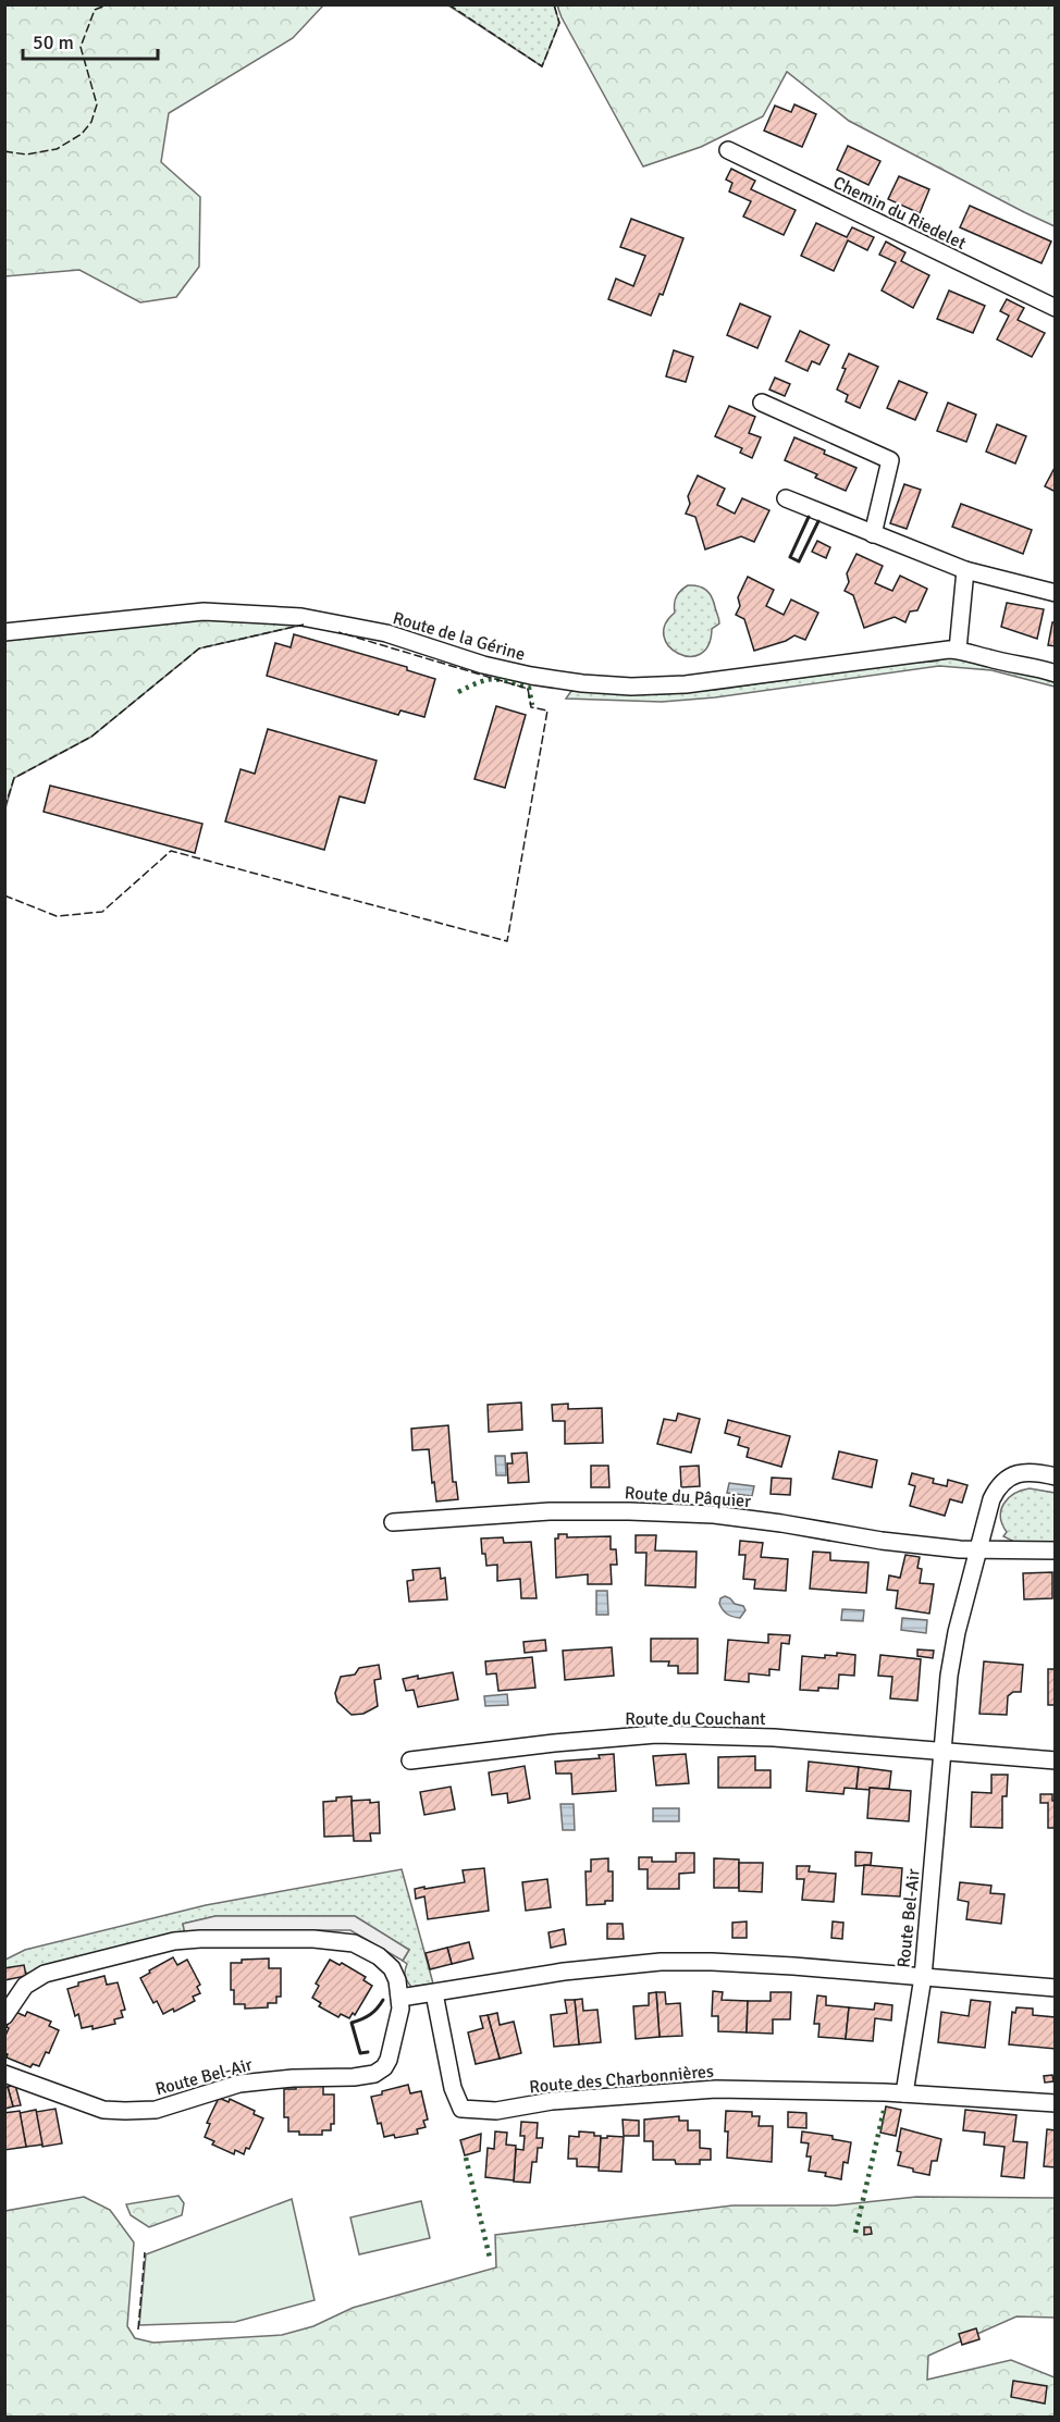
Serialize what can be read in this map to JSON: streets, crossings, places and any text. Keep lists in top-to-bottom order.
{
  "streets": {
    "street": [
      "Chemin du Riedelet",
      "Route de la Gérine",
      "Route du Pâquier",
      "Route du Couchant",
      "Route Bel-Air",
      "Route des Charbonnières"
    ]
  },
  "crossings": [
    ["Route du Pâquier", "Route Bel-Air"],
    ["Route du Couchant", "Route Bel-Air"],
    ["Route Bel-Air", "Route des Charbonnières"]
  ],
  "scale_bar": "50 m"
}
